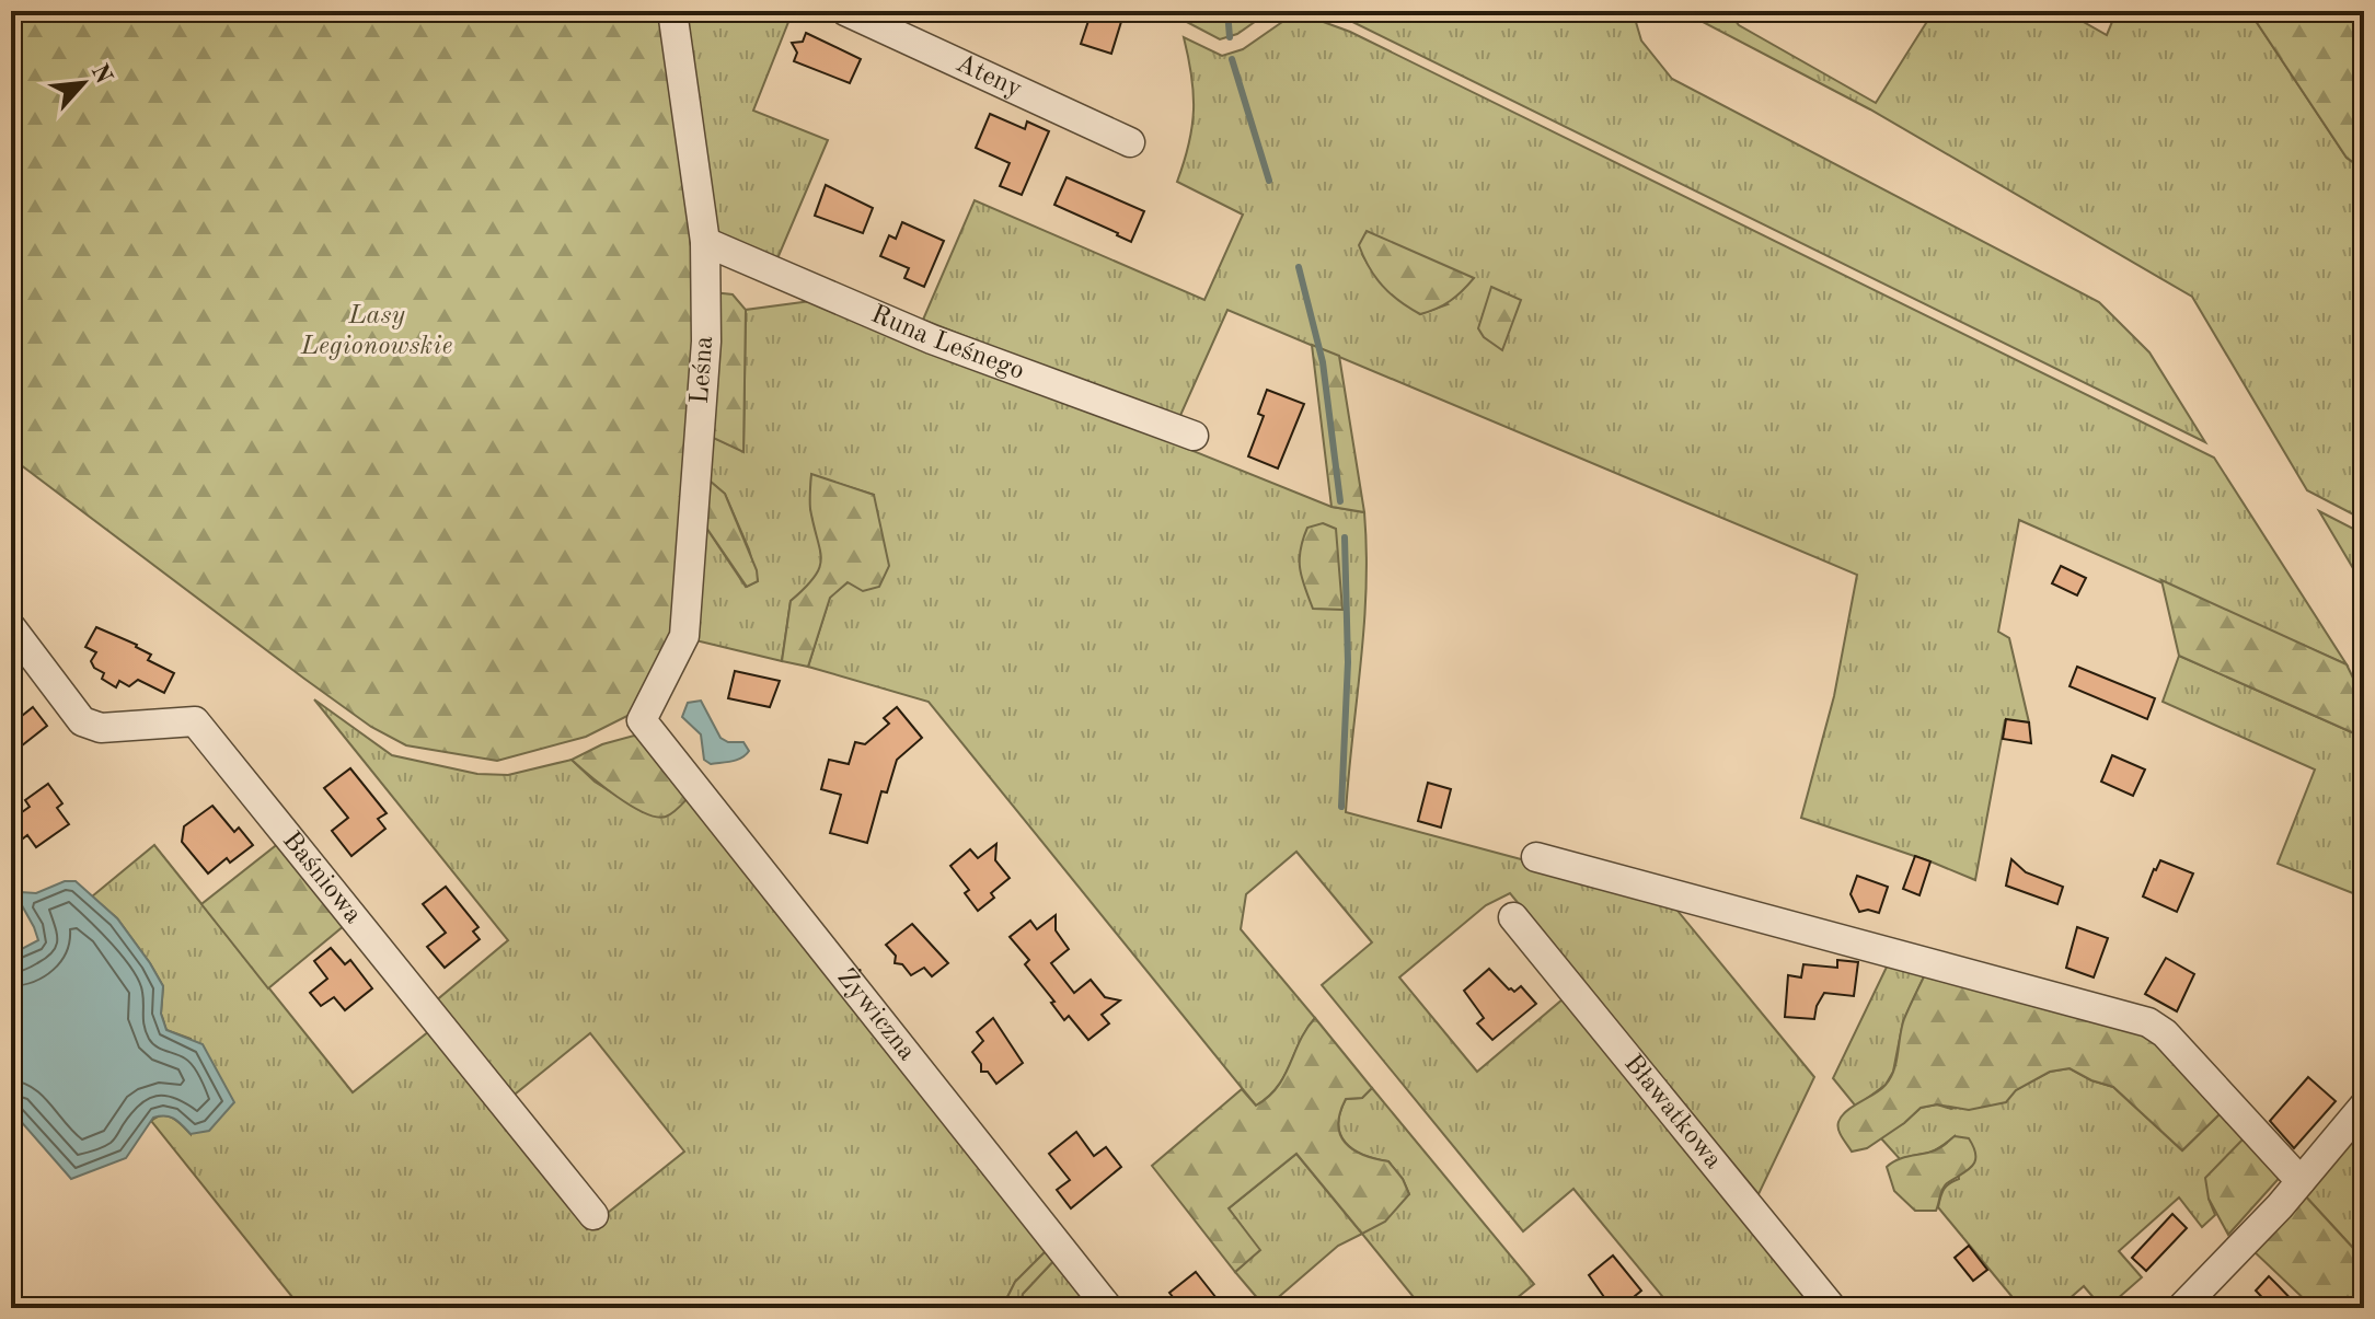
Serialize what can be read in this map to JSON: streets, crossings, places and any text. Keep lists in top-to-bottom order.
{
  "streets": {
    "street": [
      "Ateny",
      "Runa Leśnego",
      "Leśna",
      "Baśniowa",
      "Żywiczna",
      "Bławatkowa"
    ]
  },
  "crossings": [
    ["Runa Leśnego", "Leśna"],
    ["Leśna", "Żywiczna"]
  ],
  "parks": ["Lasy Legionowskie"],
  "north": "top right"
}
